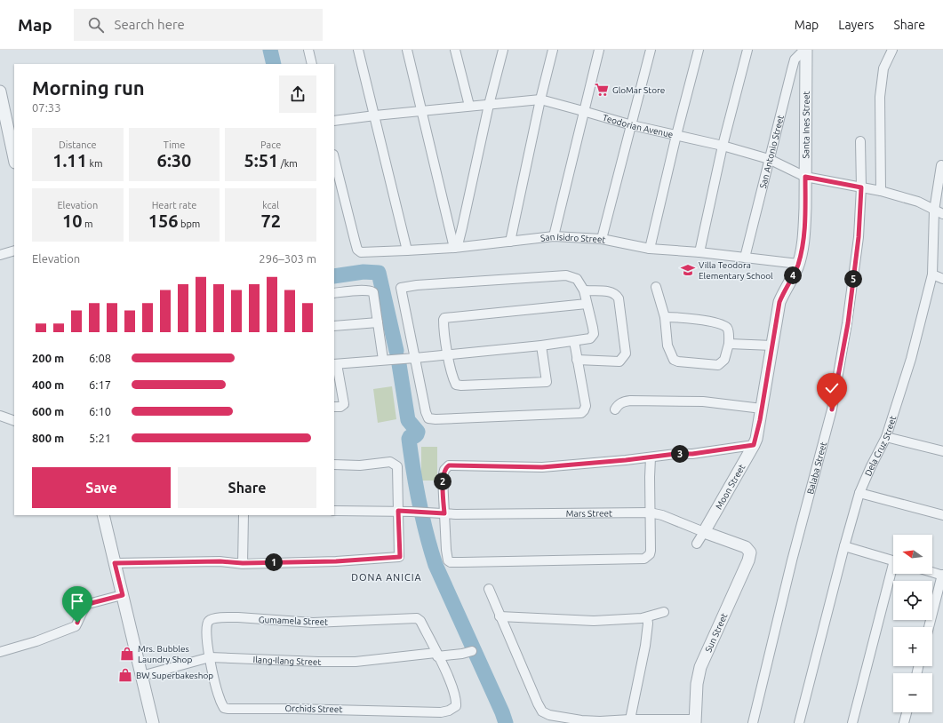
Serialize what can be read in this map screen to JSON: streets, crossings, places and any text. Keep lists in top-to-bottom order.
{
  "streets": {
    "street": [
      "Teodorian Avenue",
      "Santa Ines Street",
      "San Antonio Street",
      "San Isidro Street",
      "Dela Cruz Street",
      "Balaba Street",
      "Moon Street",
      "Mars Street",
      "Gumamela Street",
      "Sun Street",
      "Ilang-Ilang Street",
      "Orchids Street"
    ]
  },
  "crossings": [
    ["Teodorian Avenue", "Santa Ines Street"],
    ["Teodorian Avenue", "San Antonio Street"],
    ["Teodorian Avenue", "Dela Cruz Street"],
    ["Teodorian Avenue", "Balaba Street"],
    ["Santa Ines Street", "San Antonio Street"],
    ["Santa Ines Street", "San Isidro Street"],
    ["Santa Ines Street", "Moon Street"],
    ["San Antonio Street", "San Isidro Street"],
    ["Moon Street", "Mars Street"],
    ["Mars Street", "Sun Street"],
    ["Gumamela Street", "Ilang-Ilang Street"],
    ["Gumamela Street", "Orchids Street"],
    ["Ilang-Ilang Street", "Orchids Street"]
  ],
  "districts": ["DONA ANICIA"],
  "places": {
    "supermarket": ["GloMar Store"],
    "school or university": ["Villa Teodora Elementary School"],
    "shop": ["Mrs. Bubbles Laundry Shop", "BW Superbakeshop"]
  },
  "north": "left",
  "page": {
    "header": "Map",
    "search": "Search here",
    "nav": ["Map", "Layers", "Share"],
    "heading": ["Morning run", "07:33"],
    "stats": [
      ["Distance", "1.11 km"],
      ["Time", "6:30"],
      ["Pace", "5:51 /km"],
      ["Elevation", "10 m"],
      ["Heart rate", "156 bpm"],
      ["kcal", "72"]
    ],
    "chart": ["Elevation", "296–303 m"],
    "pins": [
      "4",
      "5",
      "3",
      "2",
      "1"
    ],
    "list": [
      {
        "name": "200 m",
        "note": "6:08"
      },
      {
        "name": "400 m",
        "note": "6:17"
      },
      {
        "name": "600 m",
        "note": "6:10"
      },
      {
        "name": "800 m",
        "note": "5:21"
      }
    ],
    "buttons": ["Save", "Share"],
    "map_buttons": ["+", "−"]
  }
}
